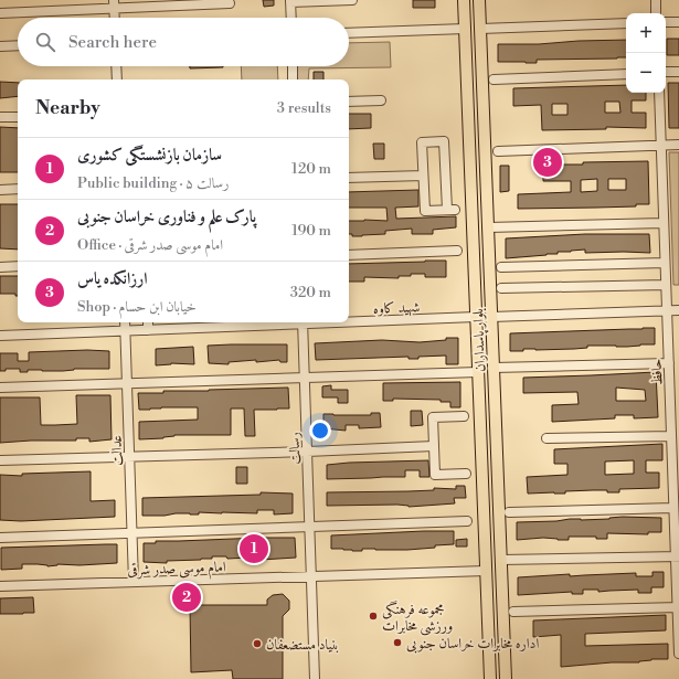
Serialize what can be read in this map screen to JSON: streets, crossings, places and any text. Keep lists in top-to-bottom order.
{
  "streets": {
    "main road": ["بلوار پاسداران"],
    "street": [
      "شهید کاوه",
      "حافظ",
      "رسالت",
      "عدالت",
      "امام موسی صدر شرقی"
    ]
  },
  "crossings": [
    ["شهید کاوه", "بلوار پاسداران"],
    ["شهید کاوه", "عدالت"],
    ["بلوار پاسداران", "امام موسی صدر شرقی"],
    ["رسالت", "امام موسی صدر شرقی"],
    ["عدالت", "امام موسی صدر شرقی"]
  ],
  "places": ["مجموعه فرهنگی ورزشی مخابرات", "اداره مخابرات خراسان جنوبی", "بنیاد مستضعفان"],
  "page": {
    "map_buttons": ["+", "−"],
    "search": "Search here",
    "heading": ["Nearby", "3 results"],
    "list": [
      {
        "mark": "1",
        "name": "سازمان بازنشستگی کشوری",
        "note": "Public building · رسالت ۵",
        "value": "120 m"
      },
      {
        "mark": "2",
        "name": "پارک علم و فناوری خراسان جنوبی",
        "note": "Office · امام موسی صدر شرقی",
        "value": "190 m"
      },
      {
        "mark": "3",
        "name": "ارزانکده یاس",
        "note": "Shop · خیابان ابن حسام",
        "value": "320 m"
      }
    ],
    "pins": ["3", "1", "2"]
  }
}
